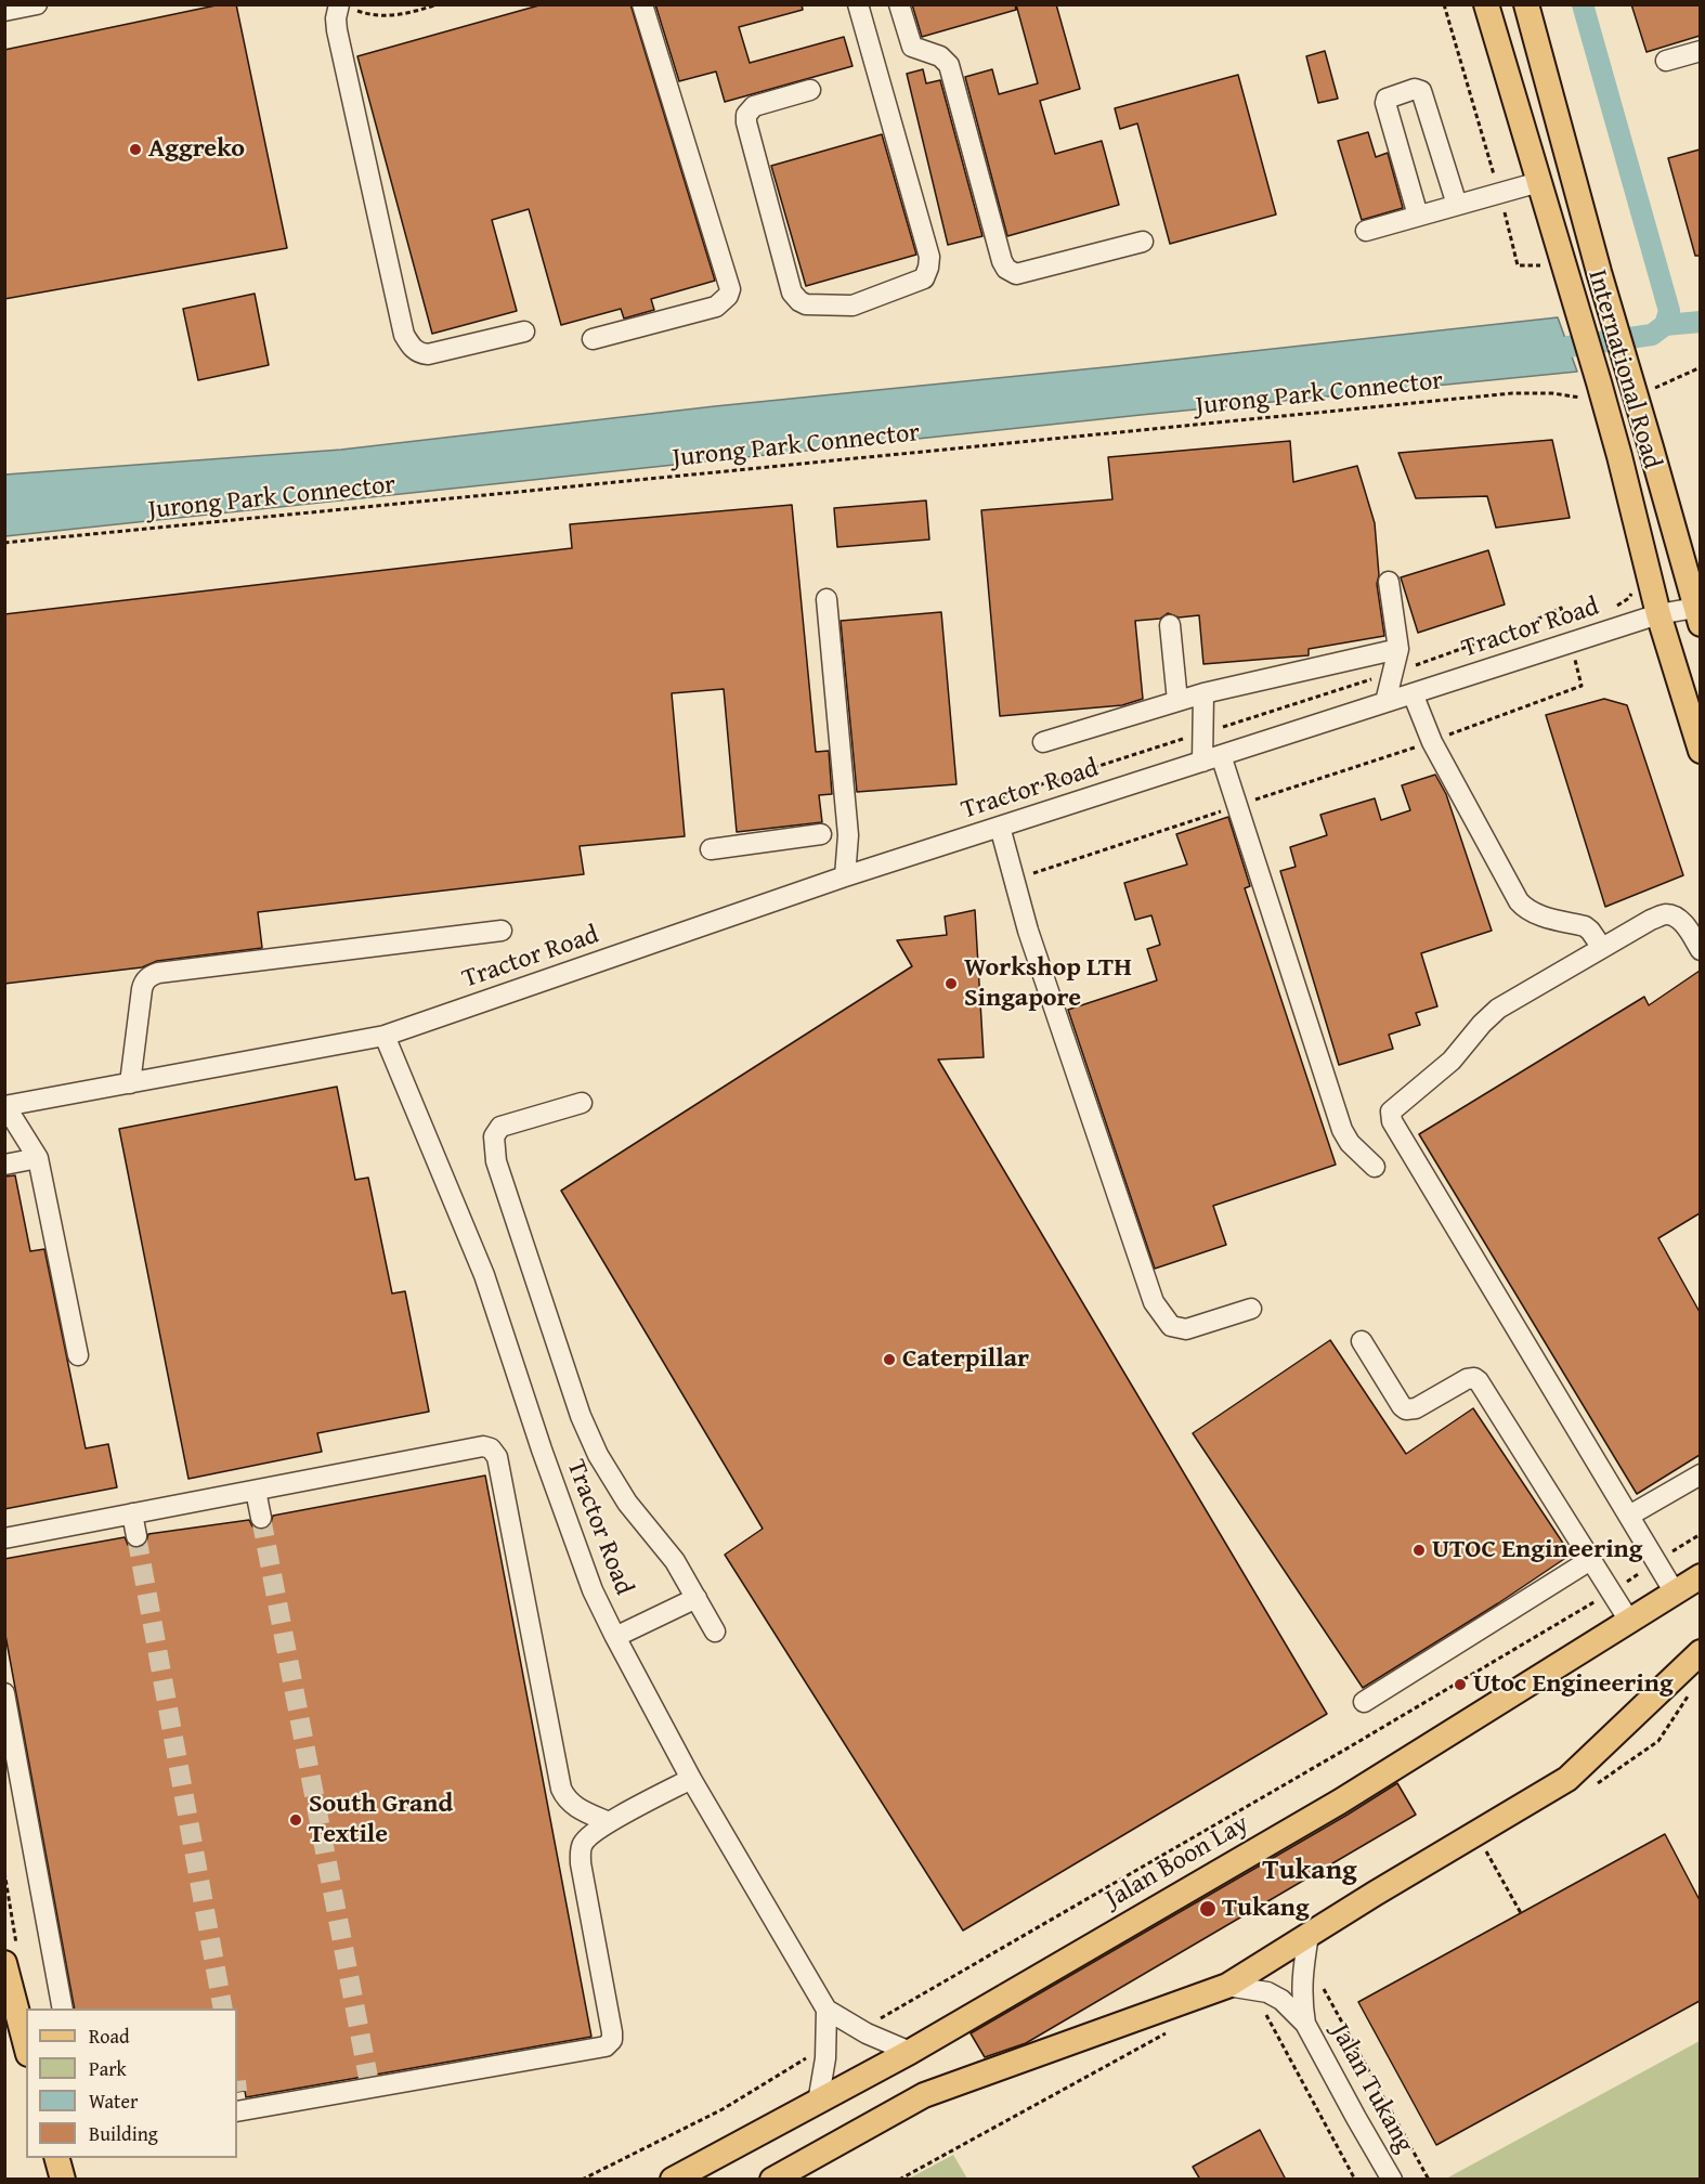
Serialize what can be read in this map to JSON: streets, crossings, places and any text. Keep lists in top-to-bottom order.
{
  "streets": {
    "main road": ["International Road", "Jalan Boon Lay"],
    "street": ["Tractor Road", "Jalan Tukang"],
    "path": ["Jurong Park Connector"]
  },
  "crossings": [
    ["International Road", "Jurong Park Connector"],
    ["International Road", "Tractor Road"],
    ["Tractor Road", "Jalan Boon Lay"]
  ],
  "districts": ["Tukang"],
  "places": [
    "Aggreko",
    "Workshop LTH Singapore",
    "Caterpillar",
    "UTOC Engineering",
    "Utoc Engineering",
    "South Grand Textile",
    "Tukang"
  ],
  "legend": [
    "Road",
    "Park",
    "Water",
    "Building"
  ]
}
